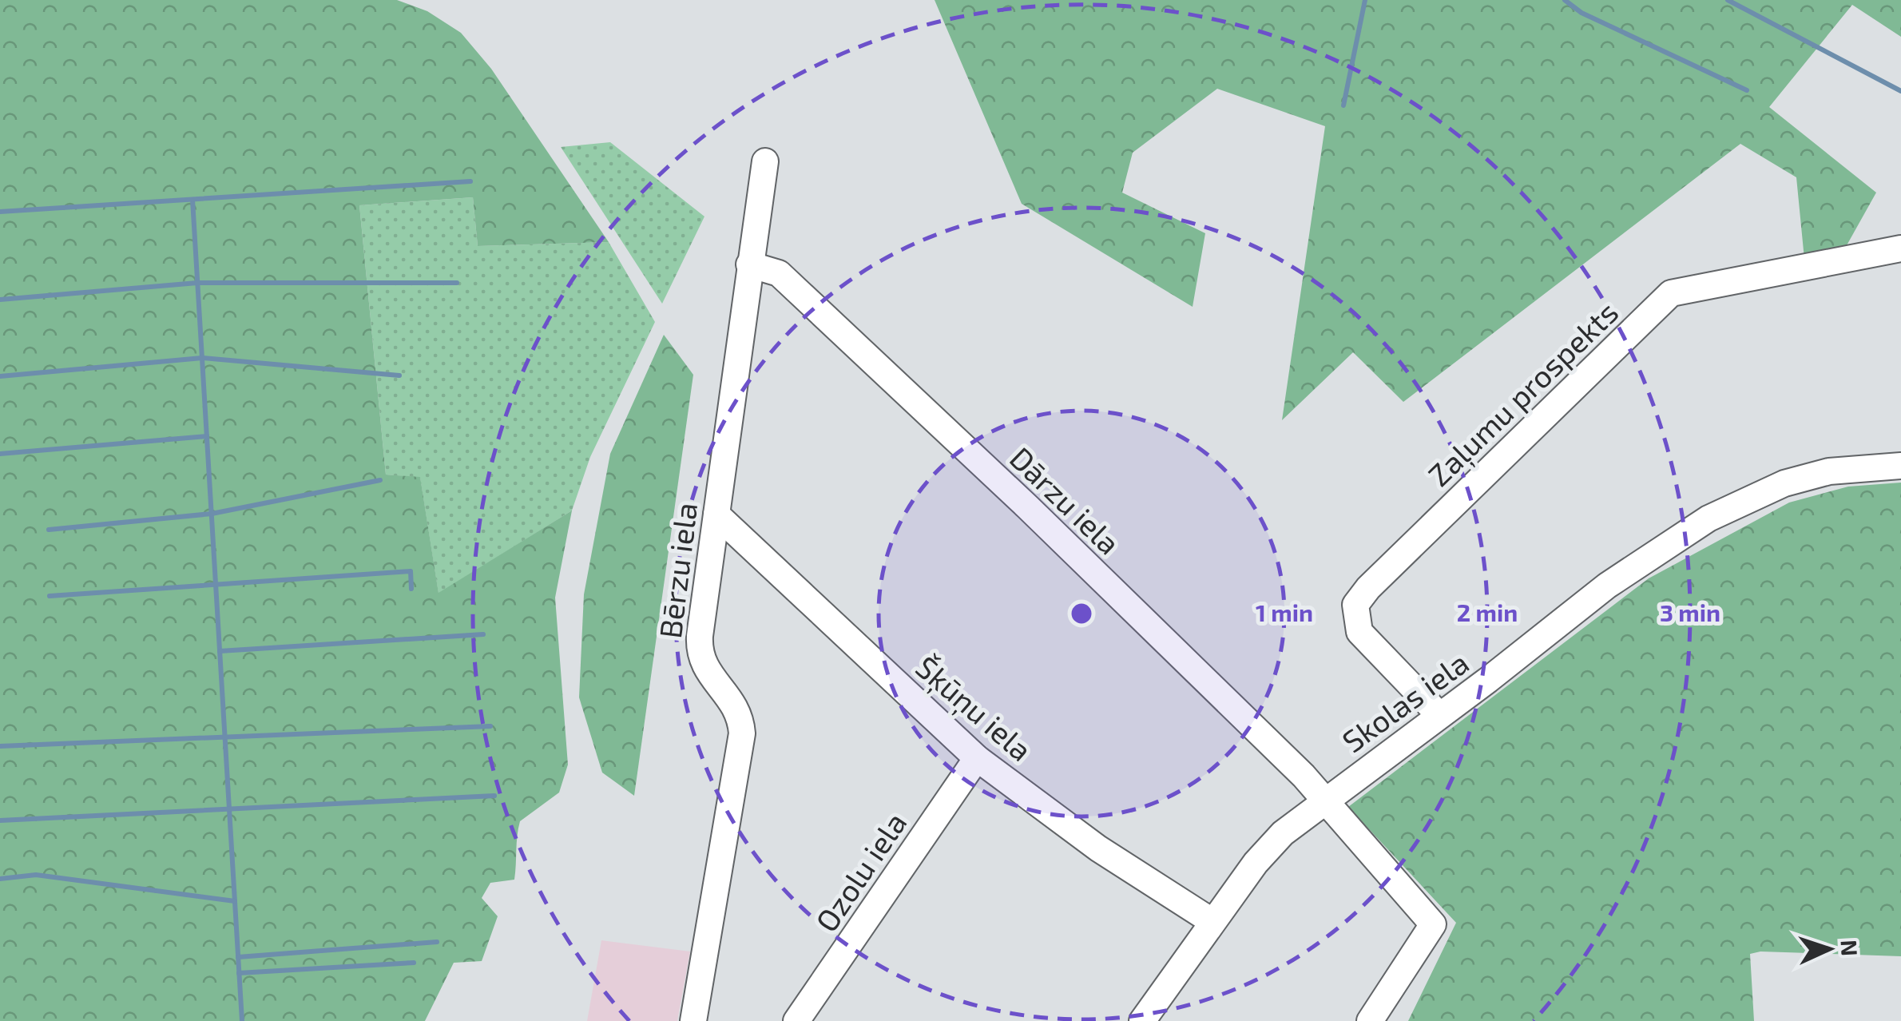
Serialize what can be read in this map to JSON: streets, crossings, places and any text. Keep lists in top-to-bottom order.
{
  "streets": {
    "street": [
      "Zaļumu prospekts",
      "Dārzu iela",
      "Bērzu iela",
      "Skolas iela",
      "Šķūņu iela",
      "Ozolu iela"
    ]
  },
  "crossings": [
    ["Zaļumu prospekts", "Skolas iela"],
    ["Dārzu iela", "Bērzu iela"],
    ["Dārzu iela", "Skolas iela"],
    ["Bērzu iela", "Šķūņu iela"],
    ["Skolas iela", "Šķūņu iela"],
    ["Šķūņu iela", "Ozolu iela"]
  ],
  "north": "right",
  "rings": ["1 min", "2 min", "3 min"]
}
